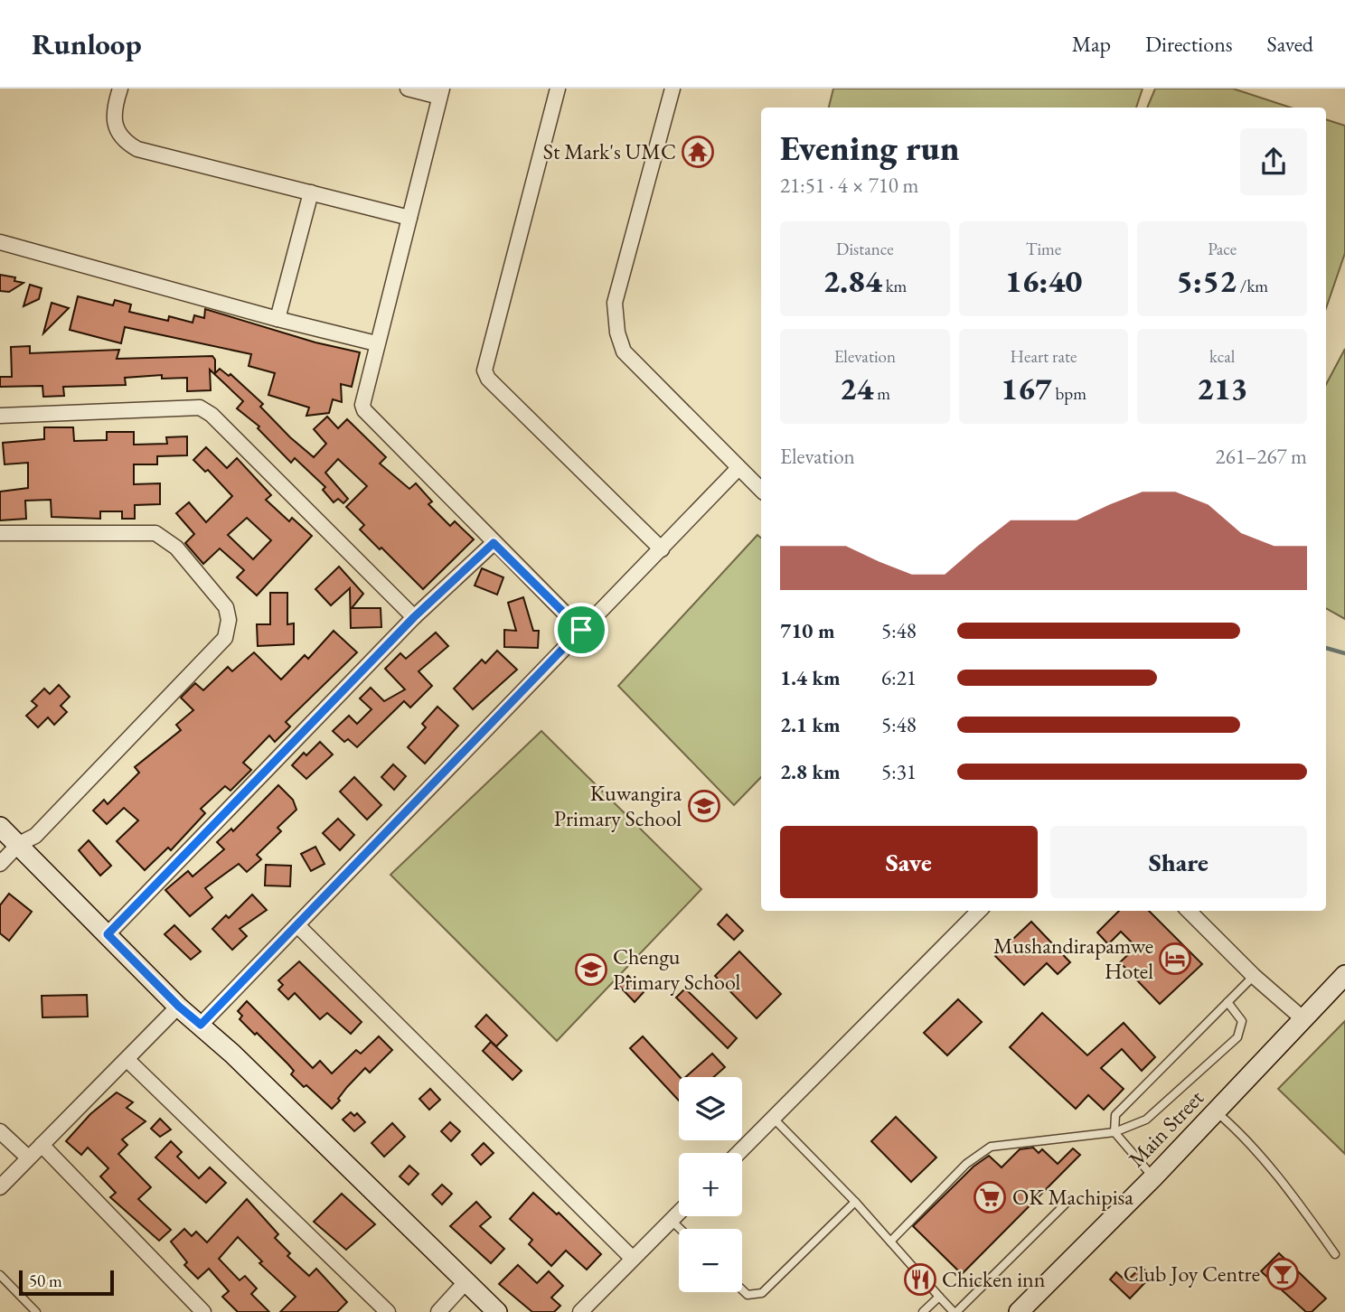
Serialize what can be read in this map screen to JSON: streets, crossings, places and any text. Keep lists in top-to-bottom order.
{
  "streets": {
    "street": ["Main Street"]
  },
  "places": {
    "temple": ["St Mark's UMC"],
    "school or university": ["Kuwangira Primary School", "Chengu Primary School"],
    "hotel": ["Mushandirapamwe Hotel"],
    "supermarket": ["OK Machipisa"],
    "bar": ["Club Joy Centre"],
    "restaurant": ["Chicken inn"]
  },
  "scale_bar": "50 m",
  "page": {
    "header": "Runloop",
    "nav": ["Map", "Directions", "Saved"],
    "heading": ["Evening run", "21:51 · 4 × 710 m"],
    "stats": [
      ["Distance", "2.84 km"],
      ["Time", "16:40"],
      ["Pace", "5:52 /km"],
      ["Elevation", "24 m"],
      ["Heart rate", "167 bpm"],
      ["kcal", "213"]
    ],
    "chart": ["Elevation", "261–267 m"],
    "list": [
      {
        "name": "710 m",
        "note": "5:48"
      },
      {
        "name": "1.4 km",
        "note": "6:21"
      },
      {
        "name": "2.1 km",
        "note": "5:48"
      },
      {
        "name": "2.8 km",
        "note": "5:31"
      }
    ],
    "buttons": ["Save", "Share"],
    "map_buttons": ["+", "−"],
    "scale": "50 m"
  }
}
